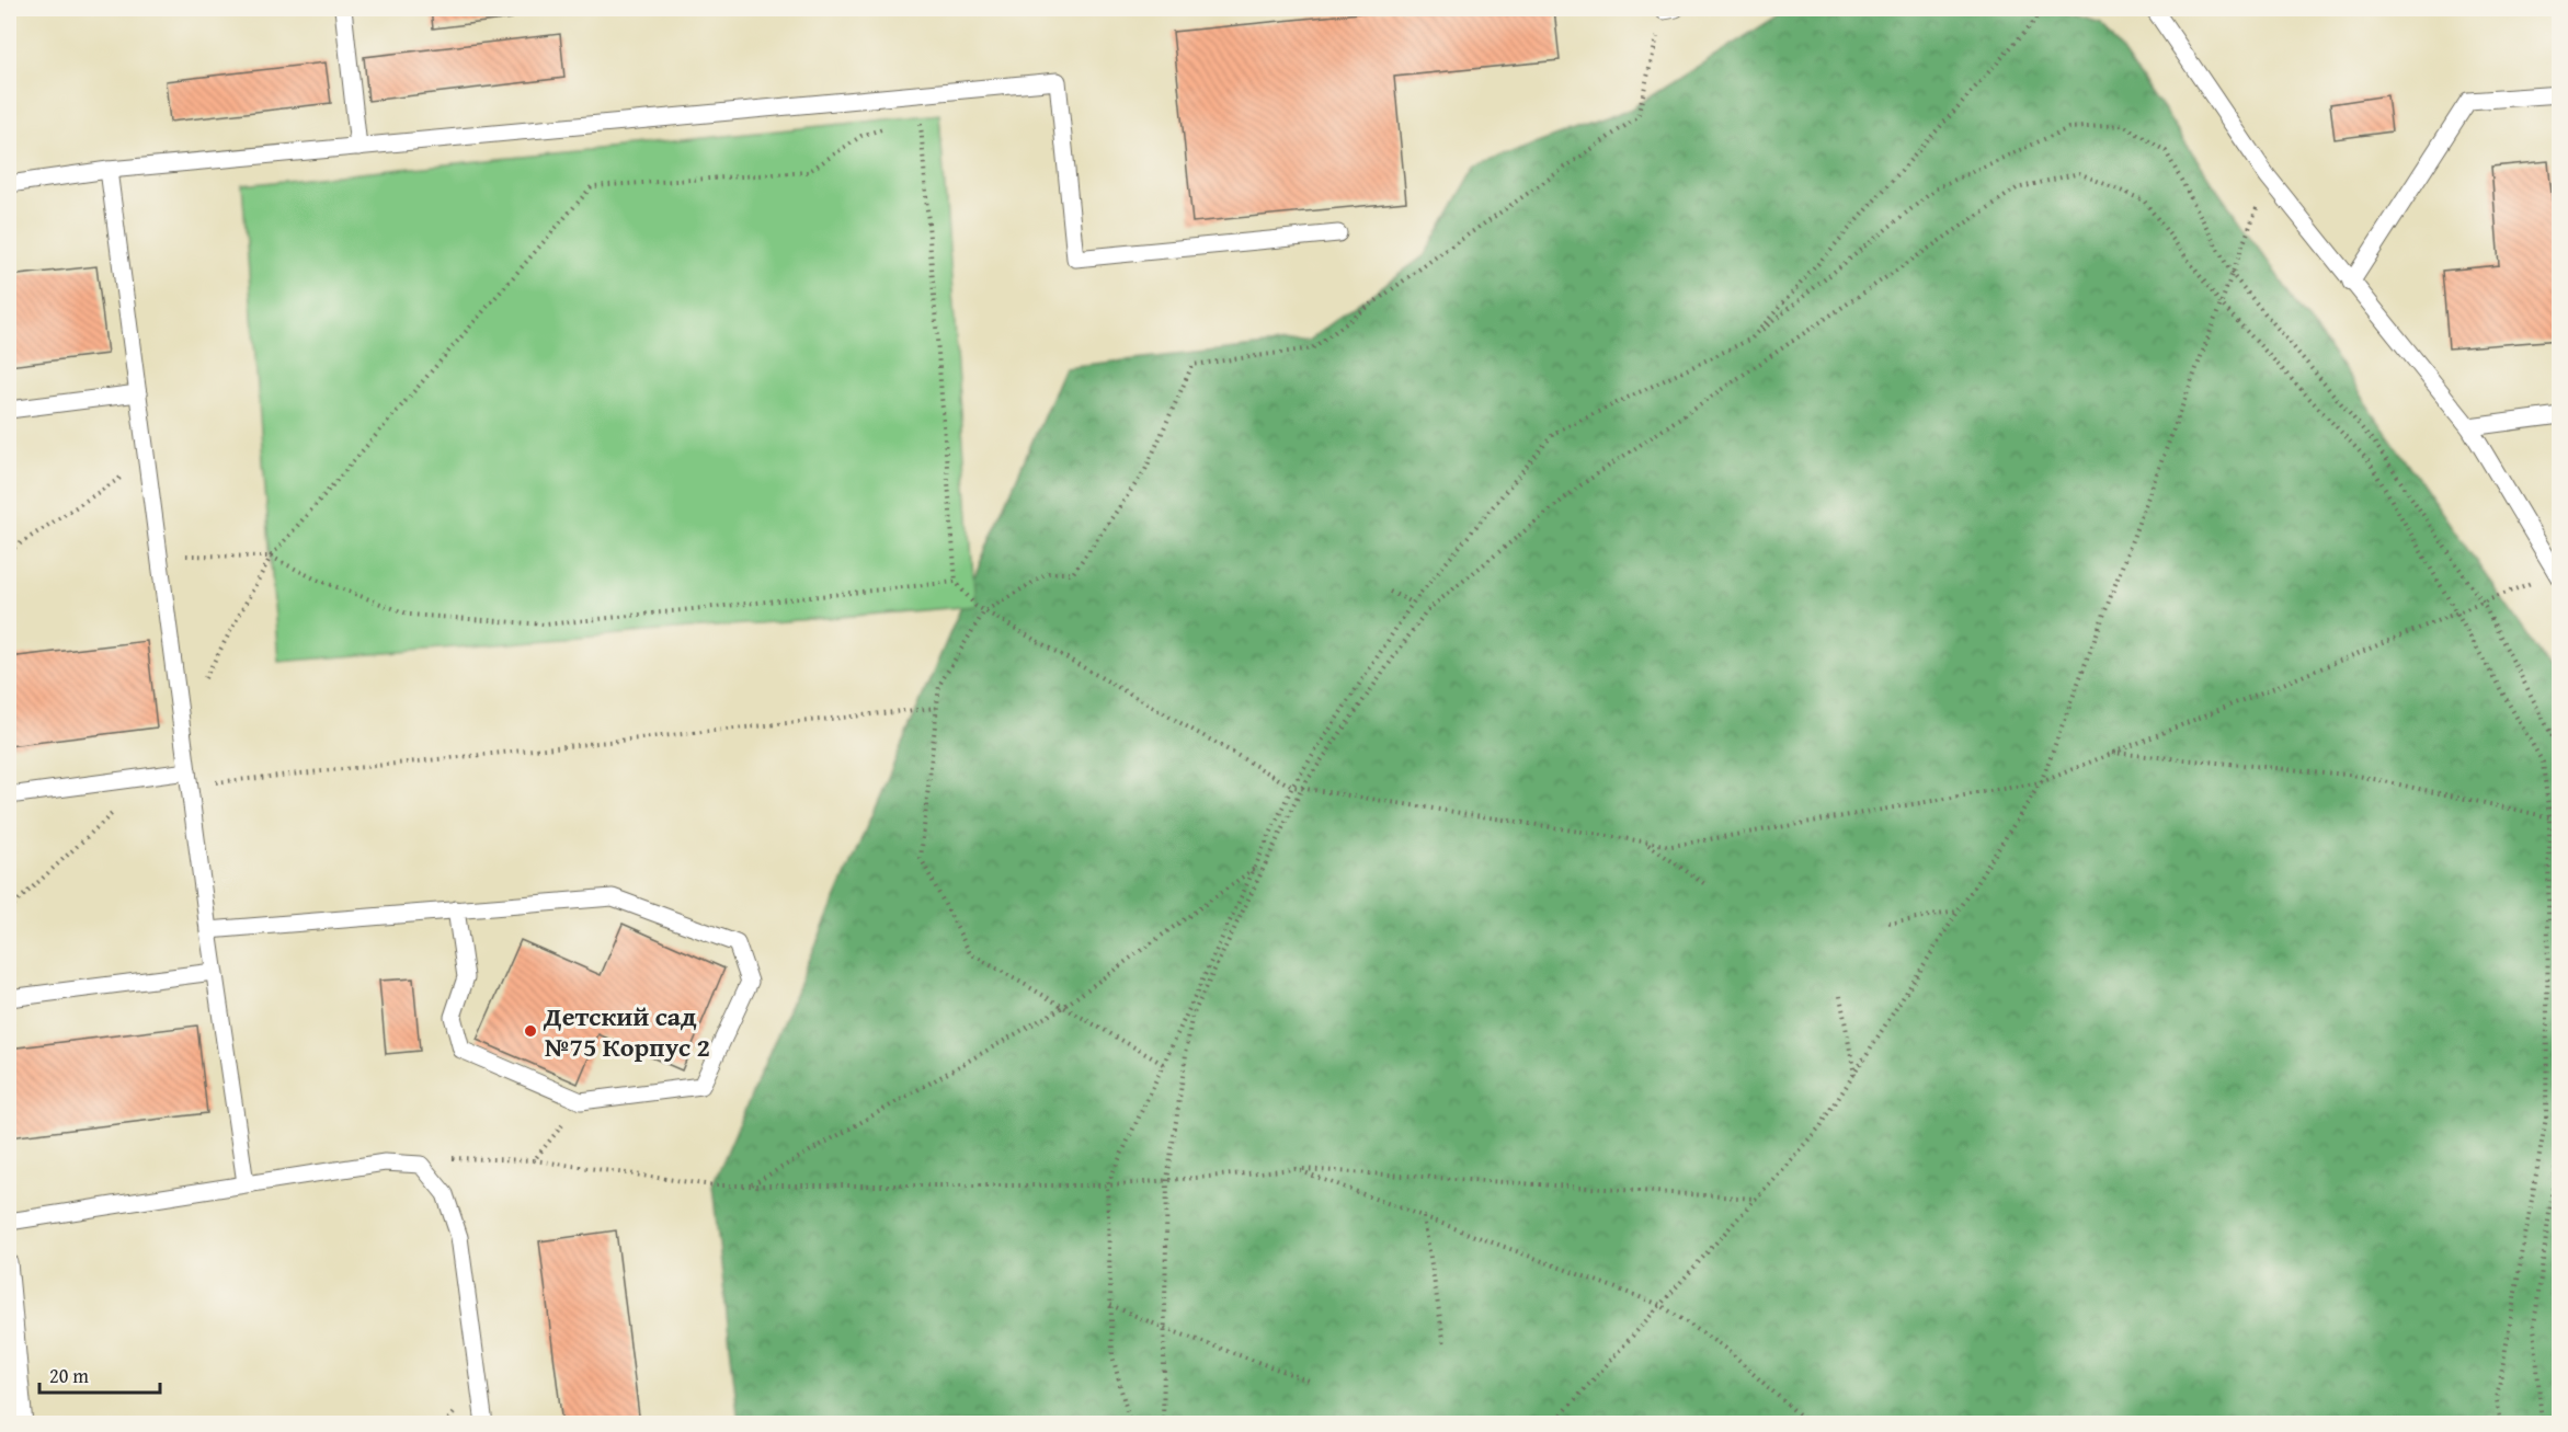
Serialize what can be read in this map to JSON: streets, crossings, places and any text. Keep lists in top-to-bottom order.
{
  "places": ["Детский сад №75 Корпус 2"],
  "scale_bar": "20 m"
}
